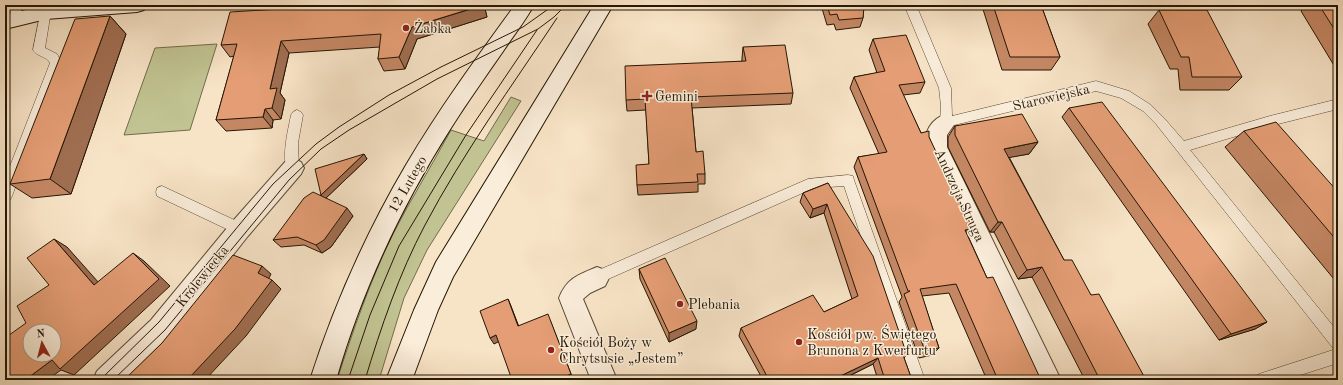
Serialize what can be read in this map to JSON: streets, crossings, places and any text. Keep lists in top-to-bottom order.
{
  "streets": {
    "main road": ["12 Lutego", "Andrzeja Struga", "Królewiecka"],
    "lane": ["Starowiejska"]
  },
  "crossings": [
    ["Starowiejska", "Andrzeja Struga"]
  ],
  "places": {
    "other": [
      "Żabka",
      "Plebania",
      "Kościół pw. Świętego Brunona z Kwerfurtu",
      "Kościół Boży w Chrytsusie „Jestem”"
    ],
    "health": ["Gemini"]
  },
  "north": "top"
}
